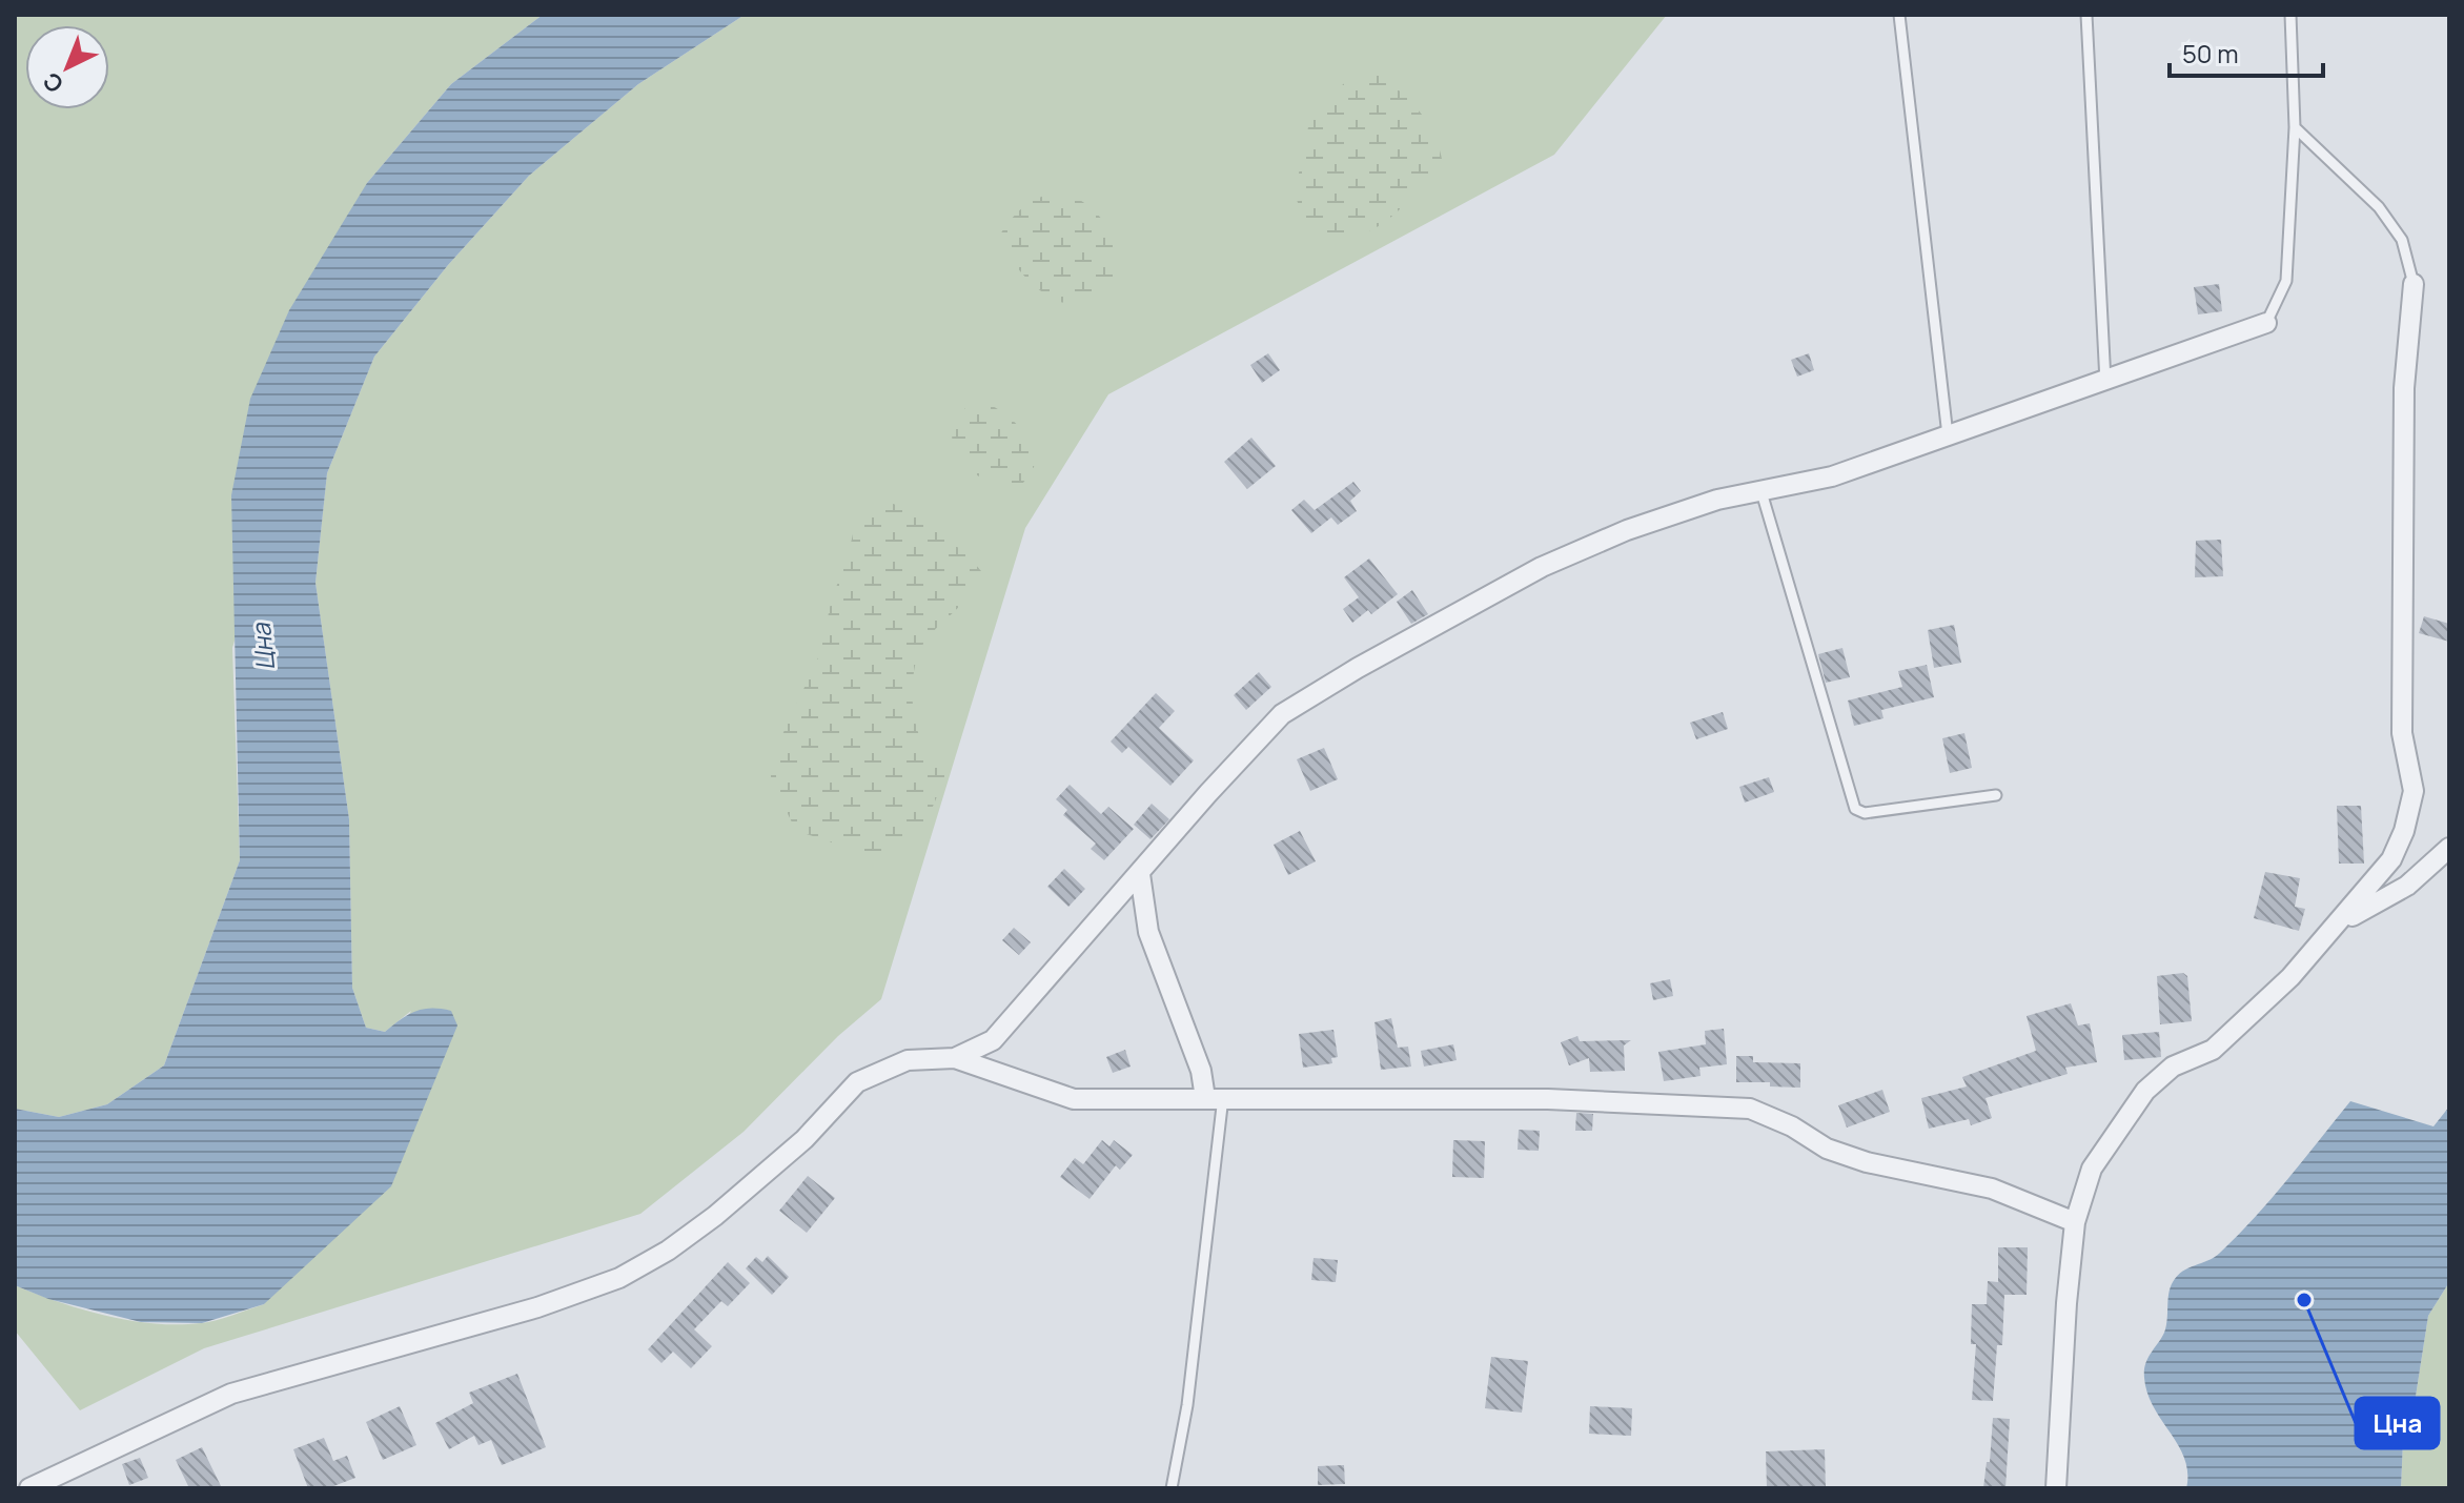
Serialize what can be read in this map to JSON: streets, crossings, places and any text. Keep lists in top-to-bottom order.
{
  "water": ["Цна"],
  "places": ["Цна"],
  "scale_bar": "50 m",
  "north": "bottom left"
}
